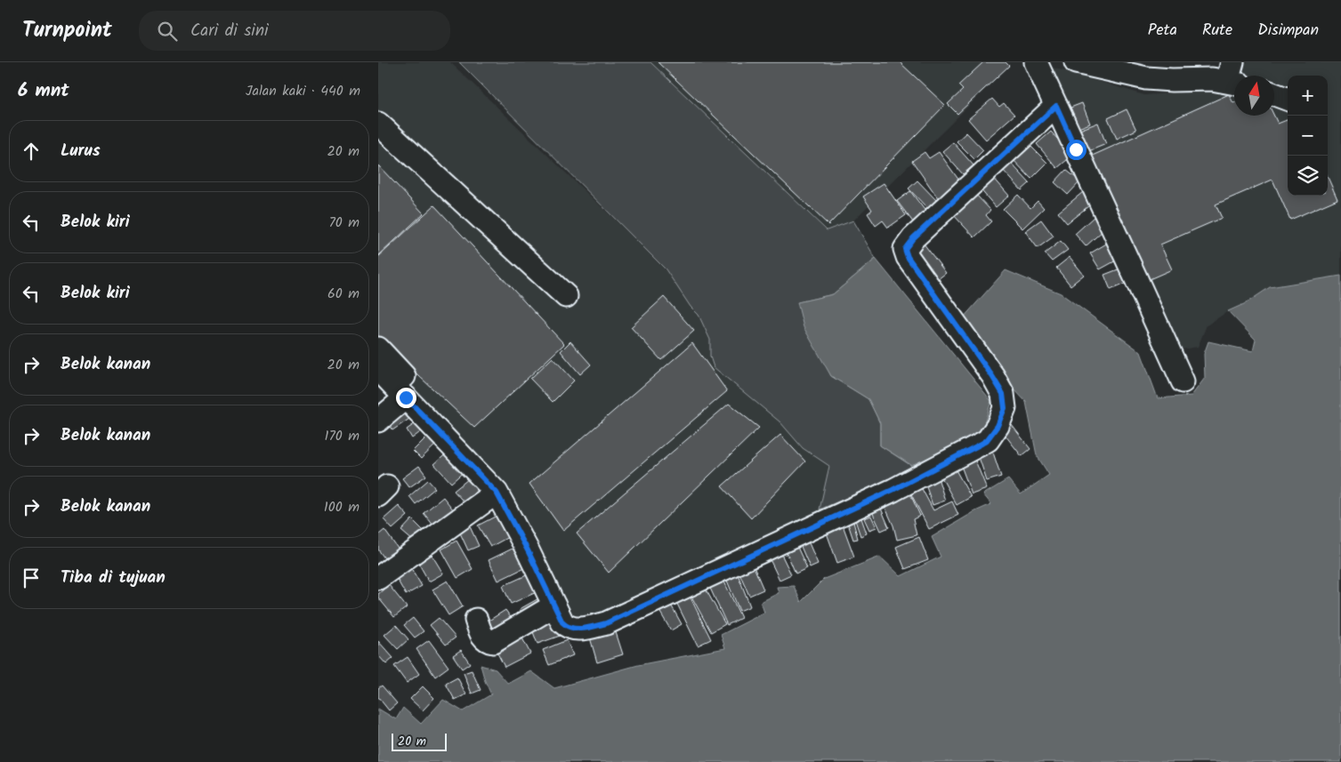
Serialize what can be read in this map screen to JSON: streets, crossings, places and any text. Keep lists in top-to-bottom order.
{
  "scale_bar": "20 m",
  "north": "top",
  "page": {
    "header": "Turnpoint",
    "search": "Cari di sini",
    "nav": ["Peta", "Rute", "Disimpan"],
    "heading": ["6 mnt", "Jalan kaki · 440 m"],
    "map_buttons": ["+", "−"],
    "list": [
      ["Lurus", "20 m"],
      ["Belok kiri", "70 m"],
      ["Belok kiri", "60 m"],
      ["Belok kanan", "20 m"],
      ["Belok kanan", "170 m"],
      ["Belok kanan", "100 m"],
      "Tiba di tujuan"
    ],
    "scale": "20 m"
  }
}
